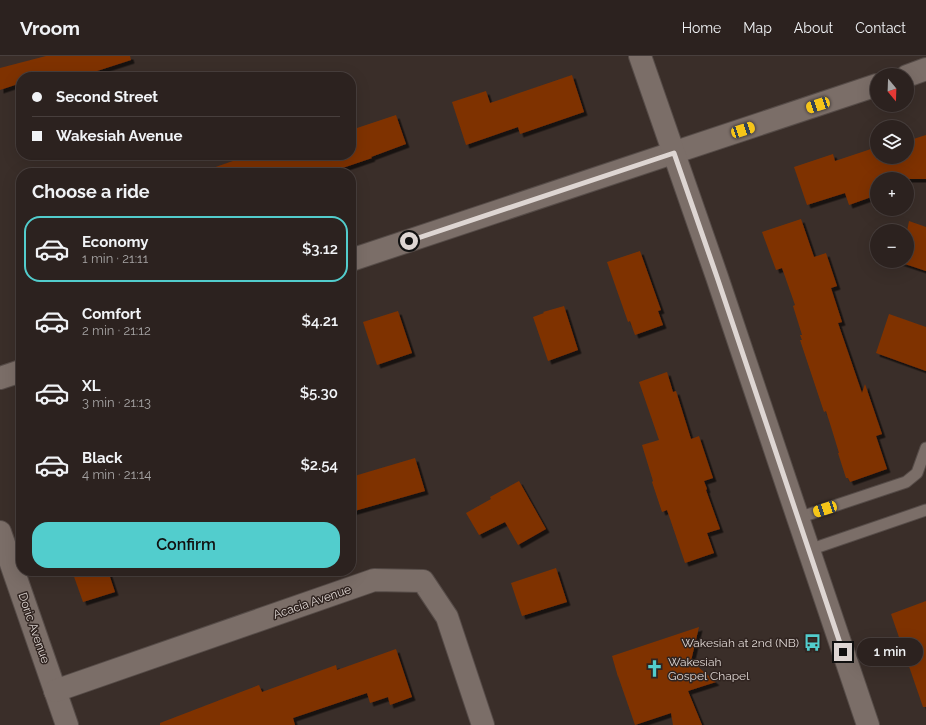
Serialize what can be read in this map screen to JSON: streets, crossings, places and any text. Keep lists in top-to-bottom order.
{
  "streets": {
    "street": ["Acacia Avenue", "Doric Avenue"]
  },
  "crossings": [
    ["Acacia Avenue", "Doric Avenue"]
  ],
  "places": {
    "bus stop": ["Wakesiah at 2nd (NB)"],
    "church": ["Wakesiah Gospel Chapel"]
  },
  "north": "bottom",
  "page": {
    "header": "Vroom",
    "nav": [
      "Home",
      "Map",
      "About",
      "Contact"
    ],
    "map_buttons": ["+", "−"],
    "banner": ["Second Street", "Wakesiah Avenue"],
    "heading": "Choose a ride",
    "list": [
      {
        "name": "Economy",
        "note": "1 min · 21:11",
        "value": "$3.12"
      },
      {
        "name": "Comfort",
        "note": "2 min · 21:12",
        "value": "$4.21"
      },
      {
        "name": "XL",
        "note": "3 min · 21:13",
        "value": "$5.30"
      },
      {
        "name": "Black",
        "note": "4 min · 21:14",
        "value": "$2.54"
      }
    ],
    "buttons": "Confirm",
    "bubble": "1 min"
  }
}
